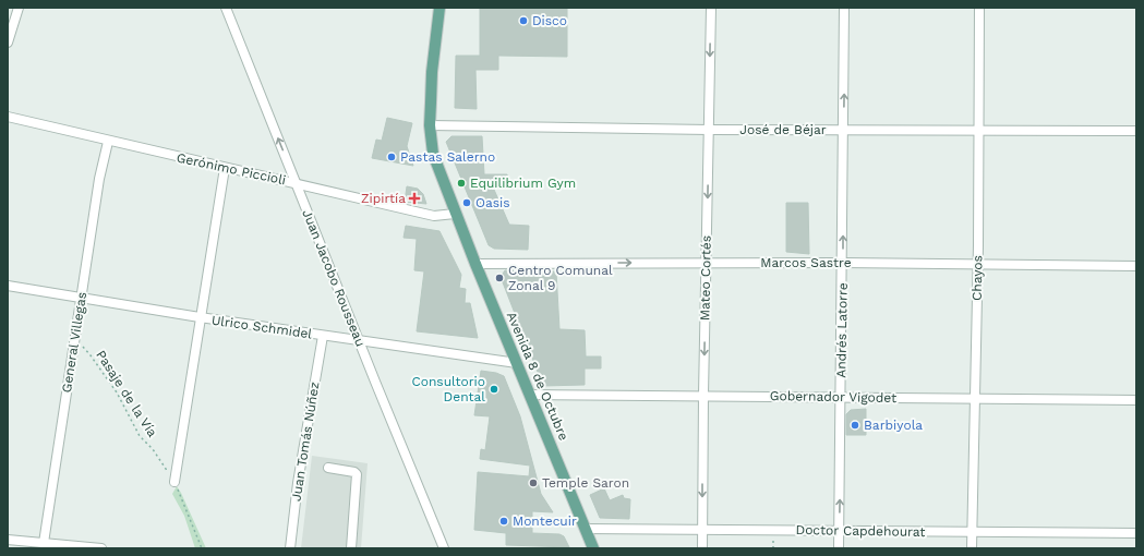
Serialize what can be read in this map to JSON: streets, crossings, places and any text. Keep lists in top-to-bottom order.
{
  "streets": {
    "main road": ["Avenida 8 de Octubre"],
    "street": [
      "José de Béjar",
      "Gerónimo Piccioli",
      "Marcos Sastre",
      "Juan Jacobo Rousseau",
      "Mateo Cortés",
      "Chayos",
      "Ulrico Schmidel",
      "Andrés Latorre",
      "General Villegas",
      "Gobernador Vigodet",
      "Juan Tomás Núñez",
      "Doctor Capdehourat"
    ],
    "path": ["Pasaje de la Vía"]
  },
  "crossings": [
    ["José de Béjar", "Mateo Cortés"],
    ["José de Béjar", "Chayos"],
    ["José de Béjar", "Andrés Latorre"],
    ["José de Béjar", "Avenida 8 de Octubre"],
    ["Gerónimo Piccioli", "Juan Jacobo Rousseau"],
    ["Gerónimo Piccioli", "General Villegas"],
    ["Gerónimo Piccioli", "Avenida 8 de Octubre"],
    ["Marcos Sastre", "Mateo Cortés"],
    ["Marcos Sastre", "Chayos"],
    ["Marcos Sastre", "Andrés Latorre"],
    ["Marcos Sastre", "Avenida 8 de Octubre"],
    ["Juan Jacobo Rousseau", "Ulrico Schmidel"],
    ["Mateo Cortés", "Gobernador Vigodet"],
    ["Mateo Cortés", "Doctor Capdehourat"],
    ["Chayos", "Gobernador Vigodet"],
    ["Chayos", "Doctor Capdehourat"],
    ["Ulrico Schmidel", "General Villegas"],
    ["Ulrico Schmidel", "Avenida 8 de Octubre"],
    ["Ulrico Schmidel", "Juan Tomás Núñez"],
    ["Andrés Latorre", "Gobernador Vigodet"],
    ["Andrés Latorre", "Doctor Capdehourat"],
    ["General Villegas", "Pasaje de la Vía"],
    ["Avenida 8 de Octubre", "Gobernador Vigodet"],
    ["Avenida 8 de Octubre", "Doctor Capdehourat"]
  ],
  "one_way": ["Mateo Cortés", "Andrés Latorre"],
  "places": {
    "other": [
      "Disco",
      "Pastas Salerno",
      "Equilibrium Gym",
      "Oasis",
      "Centro Comunal Zonal 9",
      "Consultorio Dental",
      "Barbiyola",
      "Temple Saron",
      "Montecuir"
    ],
    "health": ["Zipirtía"]
  }
}
